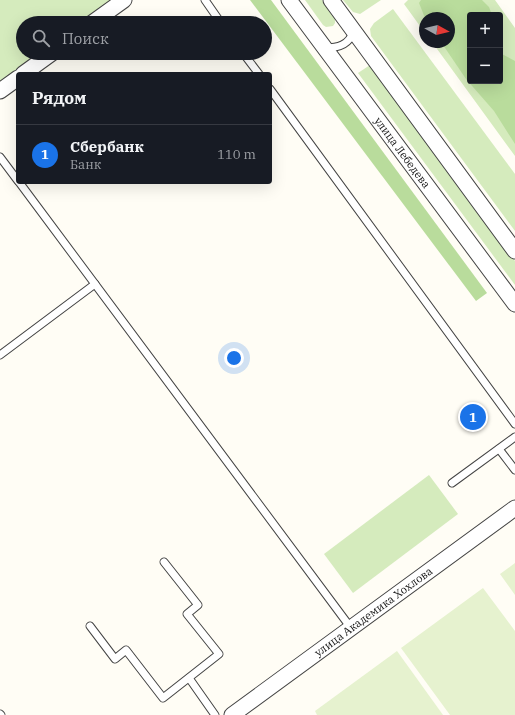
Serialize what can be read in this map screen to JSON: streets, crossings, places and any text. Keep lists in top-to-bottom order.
{
  "streets": {
    "street": ["улица Лебедева", "улица Академика Хохлова"]
  },
  "north": "right",
  "page": {
    "map_buttons": ["+", "−"],
    "search": "Поиск",
    "heading": "Рядом",
    "list": [
      {
        "mark": "1",
        "name": "Сбербанк",
        "note": "Банк",
        "value": "110 m"
      }
    ],
    "pins": "1"
  }
}
